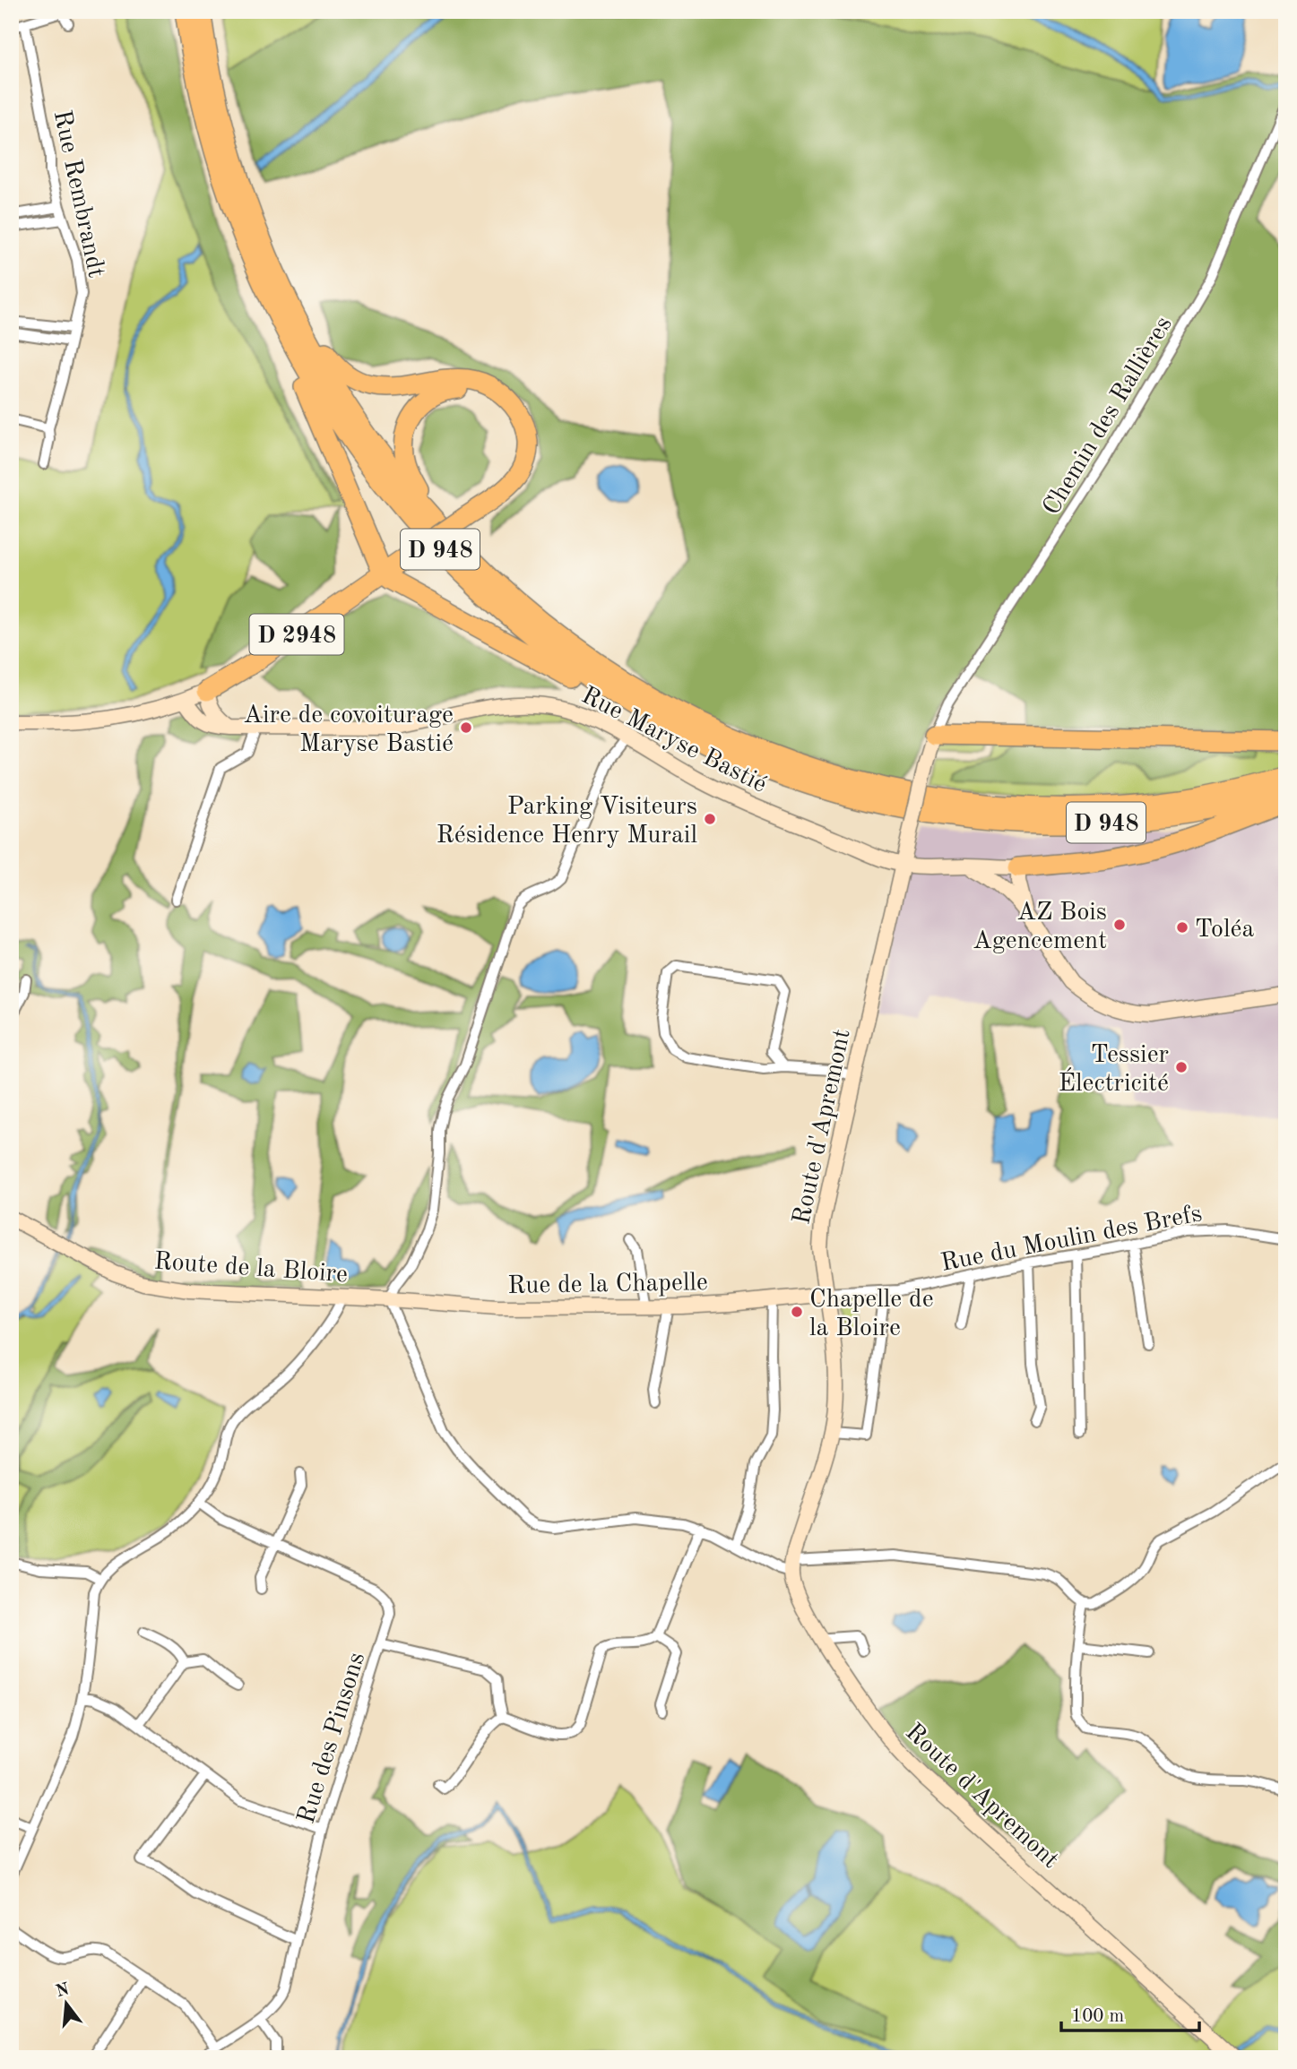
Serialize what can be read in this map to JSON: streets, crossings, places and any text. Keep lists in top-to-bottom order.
{
  "streets": {
    "highway": ["D 948", "D 2948"],
    "street": [
      "Rue Rembrandt",
      "Chemin des Rallières",
      "Rue Maryse Bastié",
      "Route d'Apremont",
      "Rue du Moulin des Brefs",
      "Route de la Bloire",
      "Rue de la Chapelle",
      "Rue des Pinsons"
    ]
  },
  "crossings": [
    ["Chemin des Rallières", "Route d'Apremont"],
    ["D 2948", "Rue Maryse Bastié"],
    ["Rue Maryse Bastié", "Route d'Apremont"],
    ["Route d'Apremont", "Rue du Moulin des Brefs"],
    ["Route d'Apremont", "Rue de la Chapelle"],
    ["Rue du Moulin des Brefs", "Rue de la Chapelle"],
    ["Route de la Bloire", "Rue de la Chapelle"]
  ],
  "places": [
    "Aire de covoiturage Maryse Bastié",
    "Parking Visiteurs Résidence Henry Murail",
    "AZ Bois Agencement",
    "Toléa",
    "Tessier Électricité",
    "Chapelle de la Bloire"
  ],
  "scale_bar": "100 m",
  "north": "top"
}
